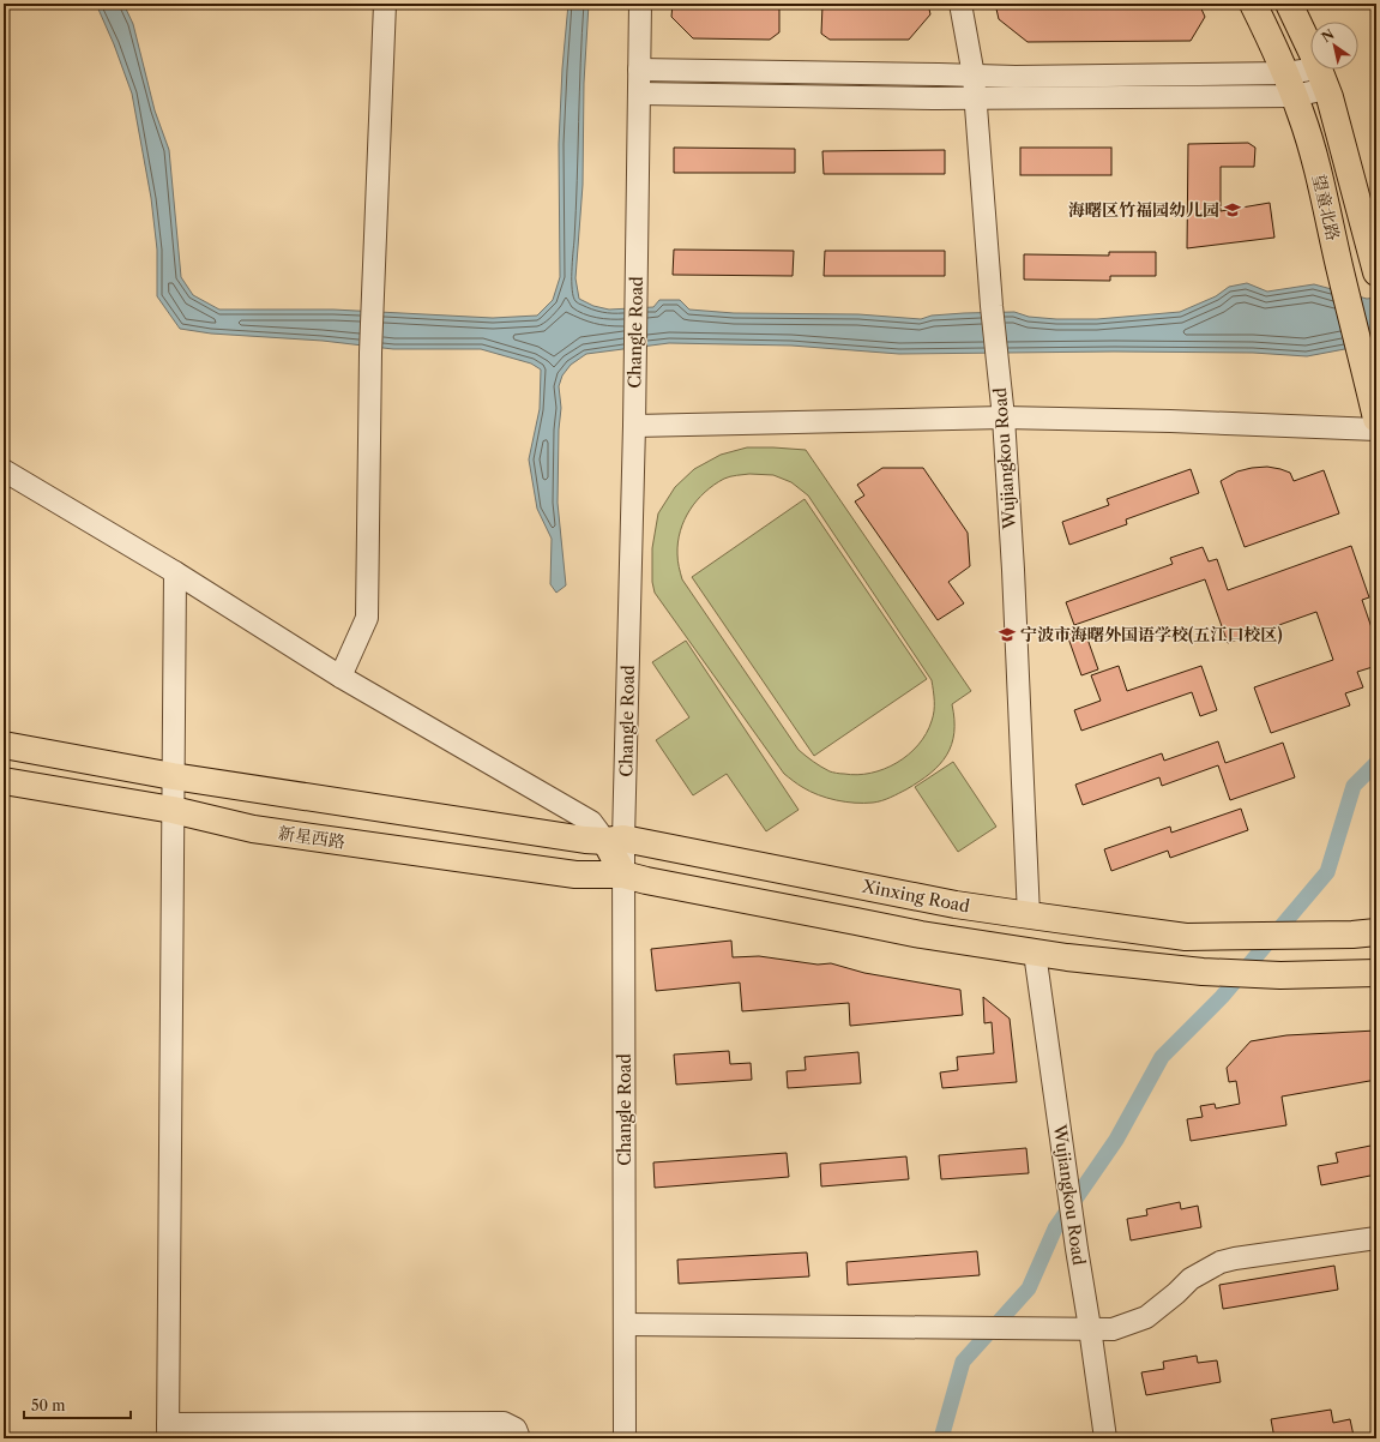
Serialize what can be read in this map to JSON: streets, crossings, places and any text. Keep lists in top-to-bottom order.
{
  "streets": {
    "main road": ["望童北路", "新星西路", "Xinxing Road"],
    "street": ["Changle Road", "Wujiangkou Road"]
  },
  "crossings": [
    ["Changle Road", "新星西路"],
    ["Changle Road", "Xinxing Road"],
    ["Wujiangkou Road", "新星西路"],
    ["Wujiangkou Road", "Xinxing Road"]
  ],
  "places": {
    "school or university": ["海曙区竹福园幼儿园", "宁波市海曙外国语学校(五江口校区)"]
  },
  "scale_bar": "50 m",
  "north": "top left"
}
